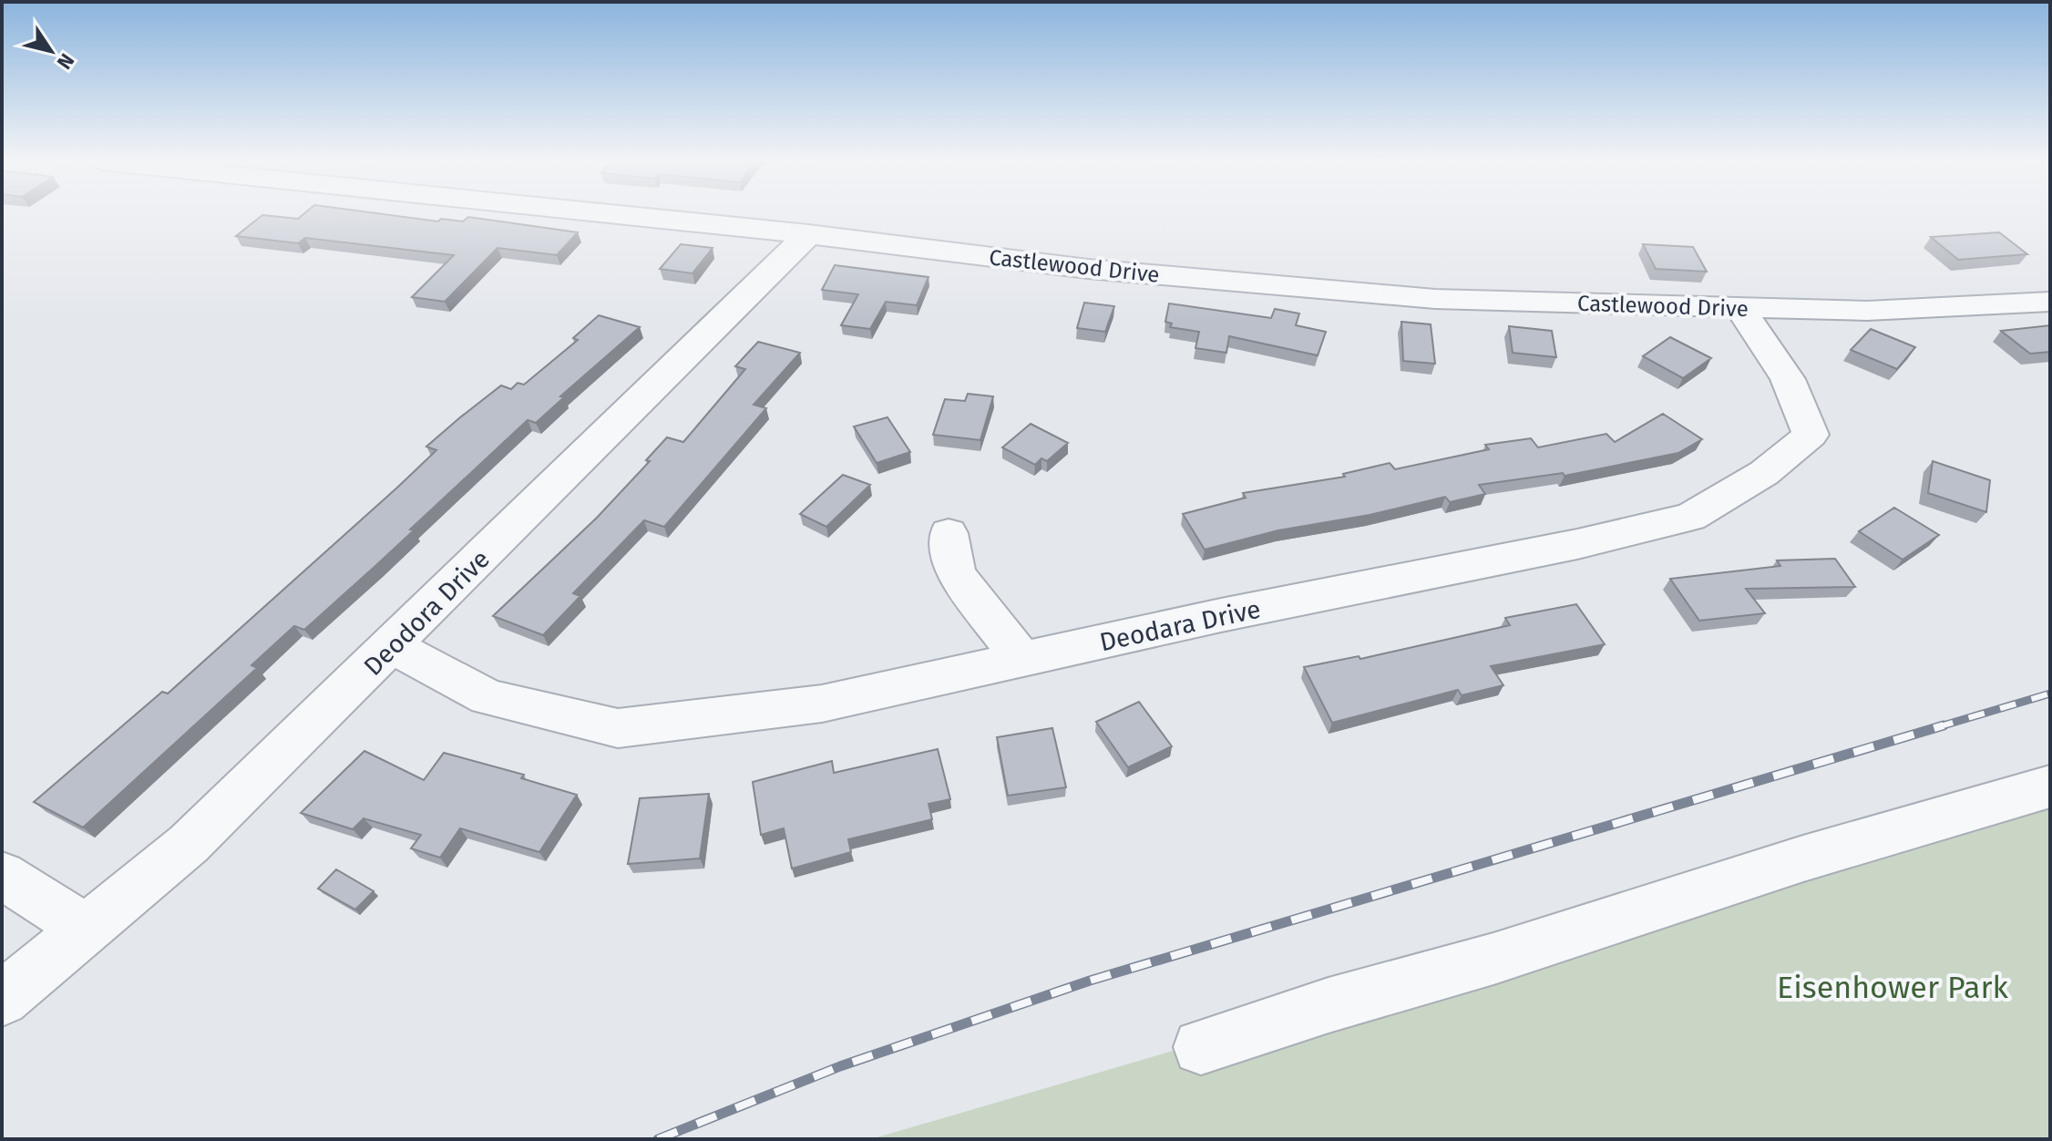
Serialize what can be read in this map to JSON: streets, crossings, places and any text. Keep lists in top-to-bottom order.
{
  "streets": {
    "street": ["Castlewood Drive", "Deodora Drive", "Deodara Drive"]
  },
  "crossings": [
    ["Castlewood Drive", "Deodora Drive"],
    ["Castlewood Drive", "Deodara Drive"],
    ["Deodora Drive", "Deodara Drive"]
  ],
  "parks": ["Eisenhower Park"],
  "north": "bottom right"
}
